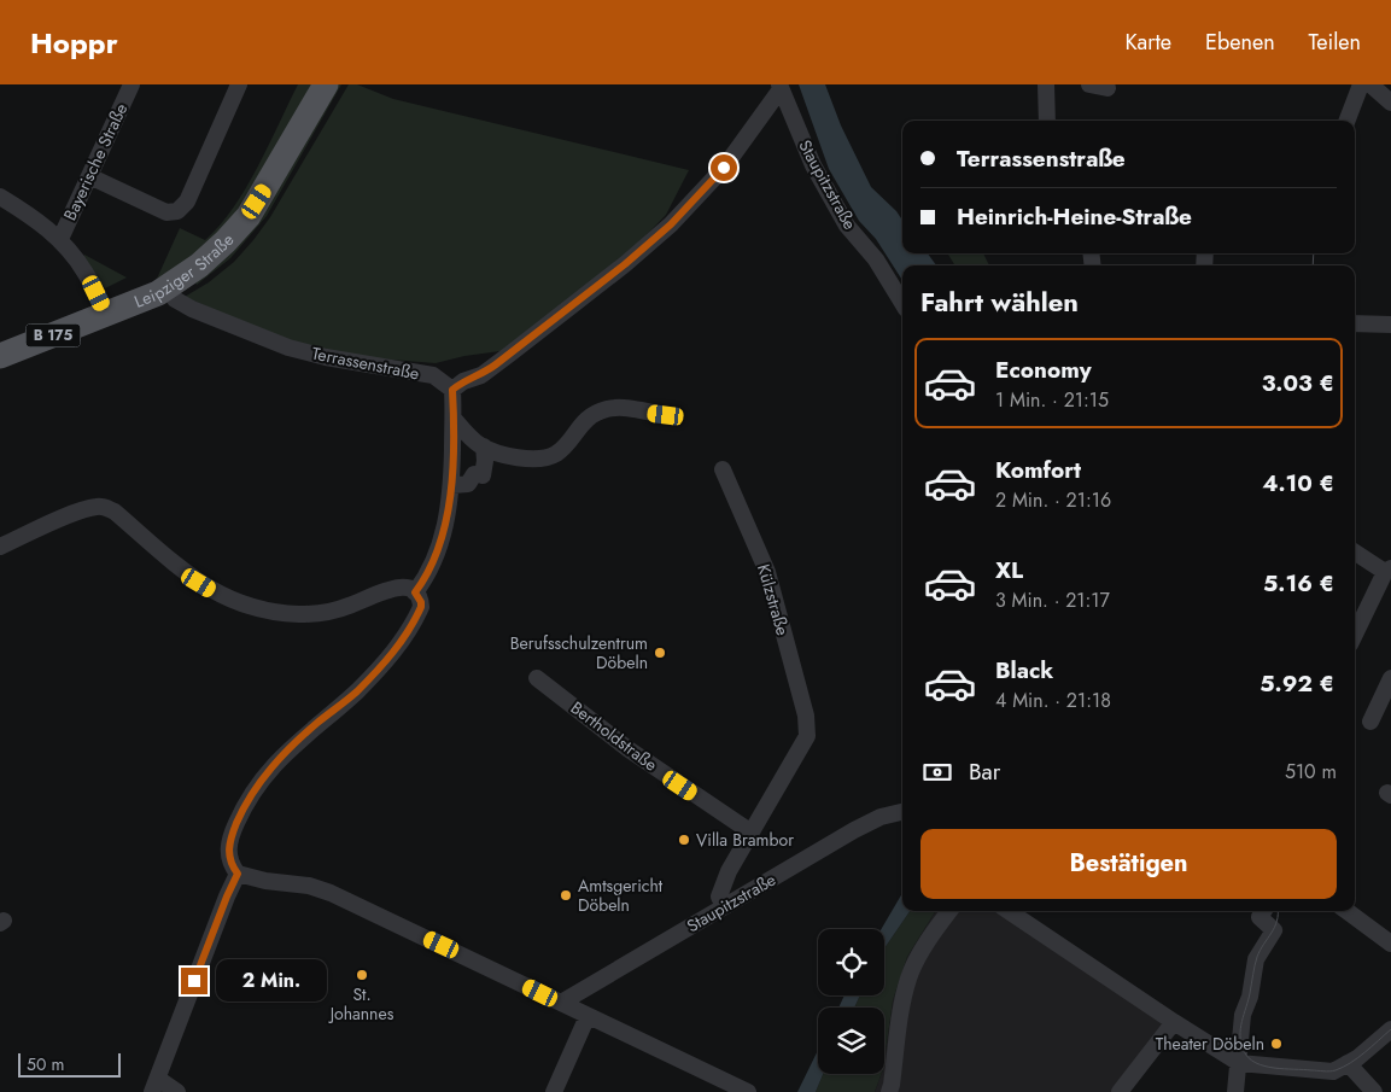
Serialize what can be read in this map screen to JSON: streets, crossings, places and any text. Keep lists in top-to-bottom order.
{
  "streets": {
    "main road": ["Leipziger Straße", "B 175"],
    "street": [
      "Bayerische Straße",
      "Staupitzstraße",
      "Terrassenstraße",
      "Külzstraße",
      "Bertholdstraße"
    ]
  },
  "crossings": [
    ["Leipziger Straße", "Terrassenstraße"],
    ["Külzstraße", "Bertholdstraße"]
  ],
  "places": [
    "Berufsschulzentrum Döbeln",
    "Villa Brambor",
    "Amtsgericht Döbeln",
    "St. Johannes",
    "Theater Döbeln"
  ],
  "scale_bar": "50 m",
  "page": {
    "header": "Hoppr",
    "nav": ["Karte", "Ebenen", "Teilen"],
    "banner": ["Terrassenstraße", "Heinrich-Heine-Straße"],
    "heading": "Fahrt wählen",
    "list": [
      {
        "name": "Economy",
        "note": "1 Min. · 21:15",
        "value": "3.03 €"
      },
      {
        "name": "Komfort",
        "note": "2 Min. · 21:16",
        "value": "4.10 €"
      },
      {
        "name": "XL",
        "note": "3 Min. · 21:17",
        "value": "5.16 €"
      },
      {
        "name": "Black",
        "note": "4 Min. · 21:18",
        "value": "5.92 €"
      }
    ],
    "pay": ["Bar", "510 m"],
    "buttons": "Bestätigen",
    "bubble": "2 Min.",
    "scale": "50 m"
  }
}
